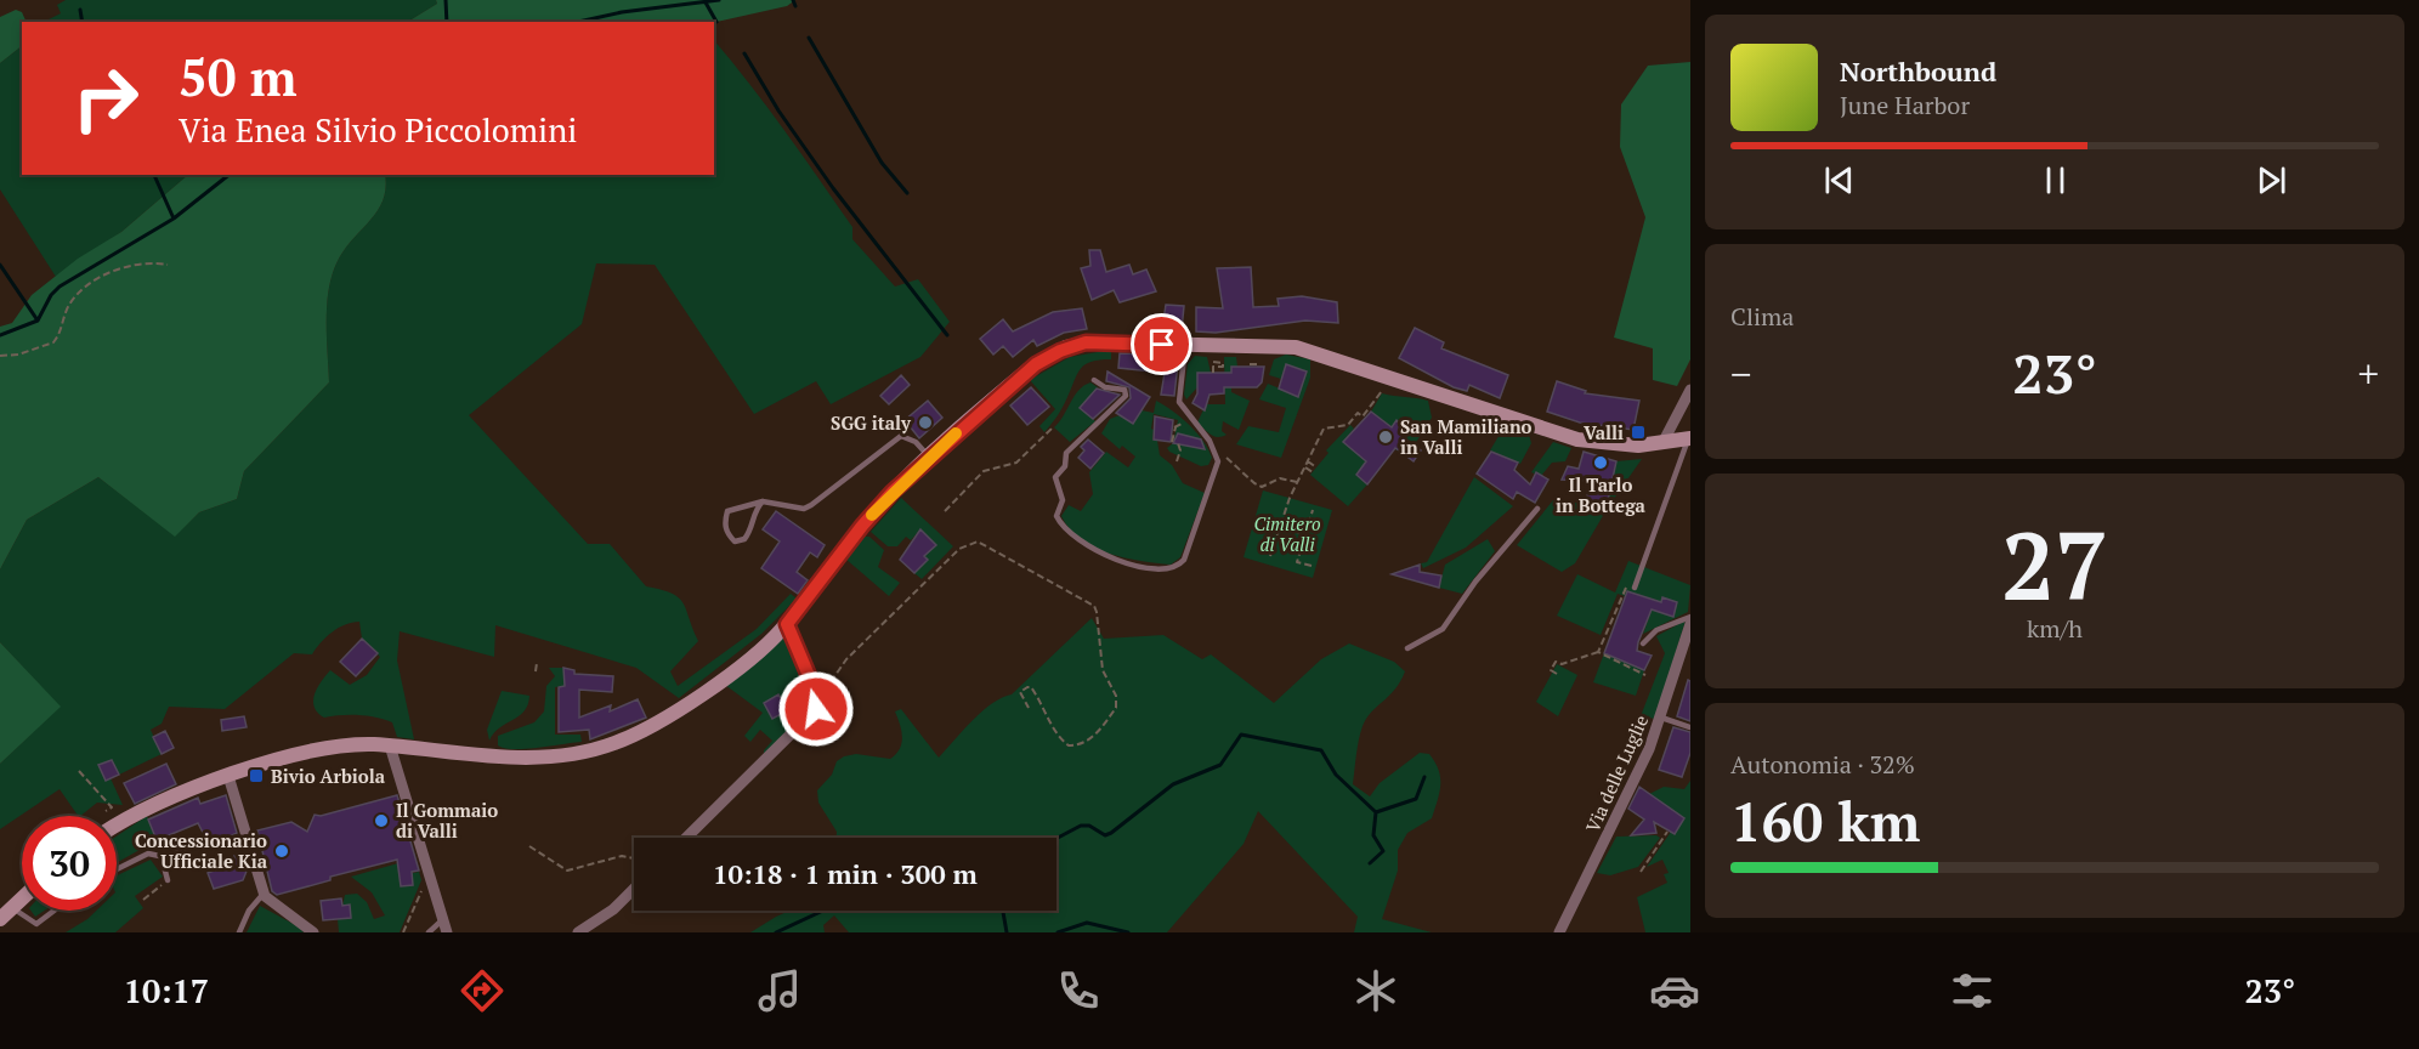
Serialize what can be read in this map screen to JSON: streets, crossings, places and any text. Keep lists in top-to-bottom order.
{
  "streets": {
    "street": ["Via delle Luglie"]
  },
  "parks": ["Cimitero di Valli"],
  "places": {
    "other": [
      "SGG italy",
      "San Mamiliano in Valli",
      "Il Tarlo in Bottega",
      "Il Gommaio di Valli",
      "Concessionario Ufficiale Kia"
    ],
    "transit": ["Valli", "Bivio Arbiola"]
  },
  "page": {
    "turn": ["50 m", "Via Enea Silvio Piccolomini"],
    "song": ["Northbound", "June Harbor"],
    "tile": [
      "Clima",
      ["27", "km/h"],
      ["Autonomia · 32%", "160 km"]
    ],
    "heat": ["−", "23°", "+"],
    "limit": "30",
    "trip": "10:18 · 1 min · 300 m",
    "tabs": ["10:17", "23°"]
  }
}
